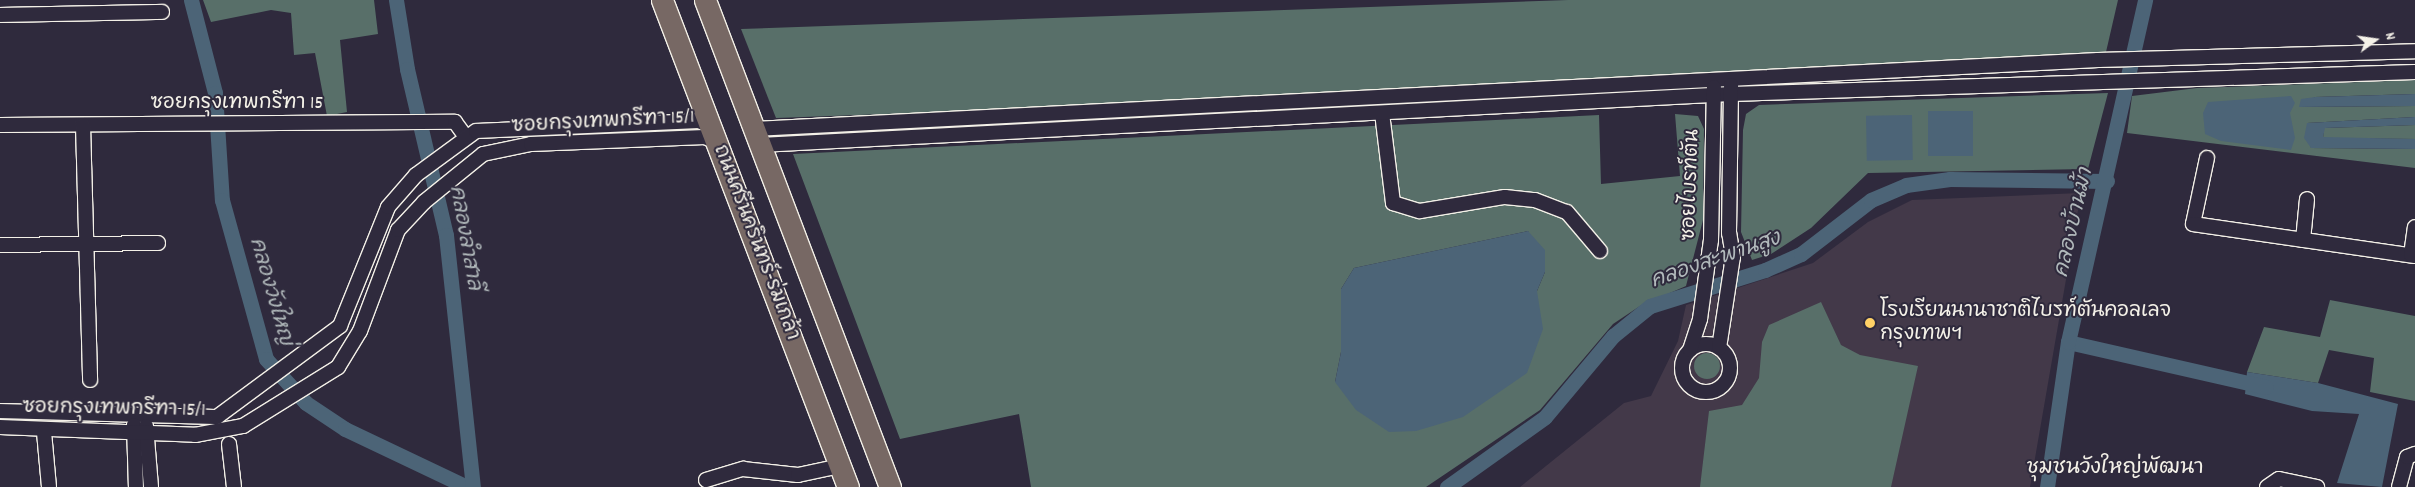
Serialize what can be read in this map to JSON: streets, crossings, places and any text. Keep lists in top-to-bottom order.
{
  "streets": {
    "main road": ["ถนนศรีนครินทร์-ร่มเกล้า"],
    "street": ["ซอยกรุงเทพกรีฑา 15", "ซอยกรุงเทพกรีฑา 15/1", "ซอยไบรท์ตัน"]
  },
  "crossings": [
    ["ซอยกรุงเทพกรีฑา 15", "ซอยกรุงเทพกรีฑา 15/1"],
    ["ซอยกรุงเทพกรีฑา 15/1", "ถนนศรีนครินทร์-ร่มเกล้า"]
  ],
  "districts": ["ชุมชนวังใหญ่พัฒนา"],
  "water": [
    "คลองบ้านม้า",
    "คลองลำสาลี",
    "คลองสะพานสูง",
    "คลองวังใหญ่"
  ],
  "places": ["โรงเรียนนานาชาติไบรท์ตันคอลเลจ กรุงเทพฯ"],
  "north": "right"
}
